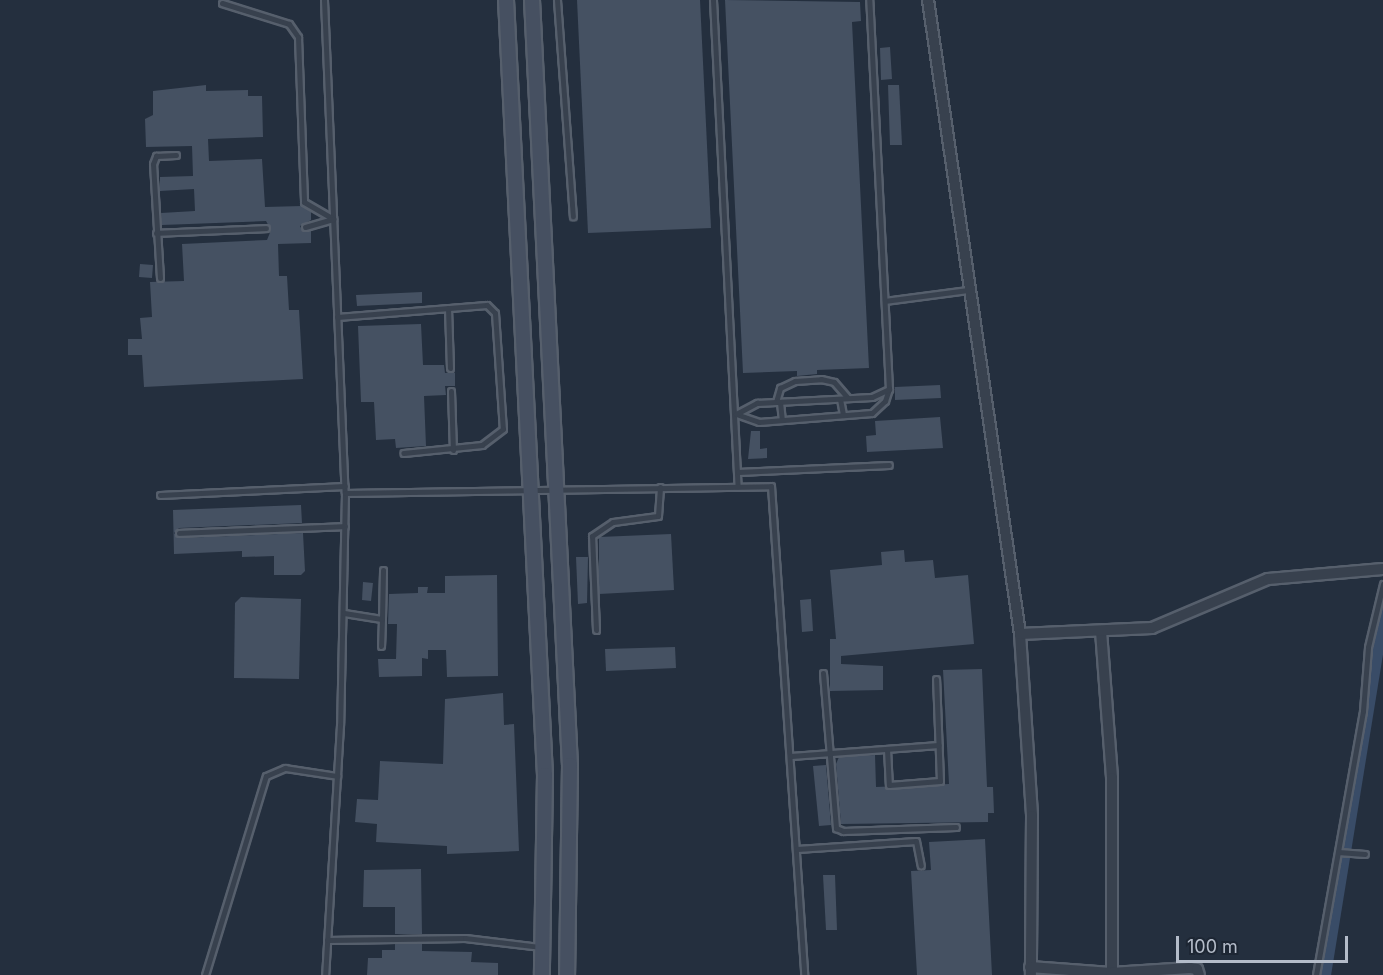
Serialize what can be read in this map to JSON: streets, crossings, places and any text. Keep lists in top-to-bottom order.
{
  "scale_bar": "100 m"
}
